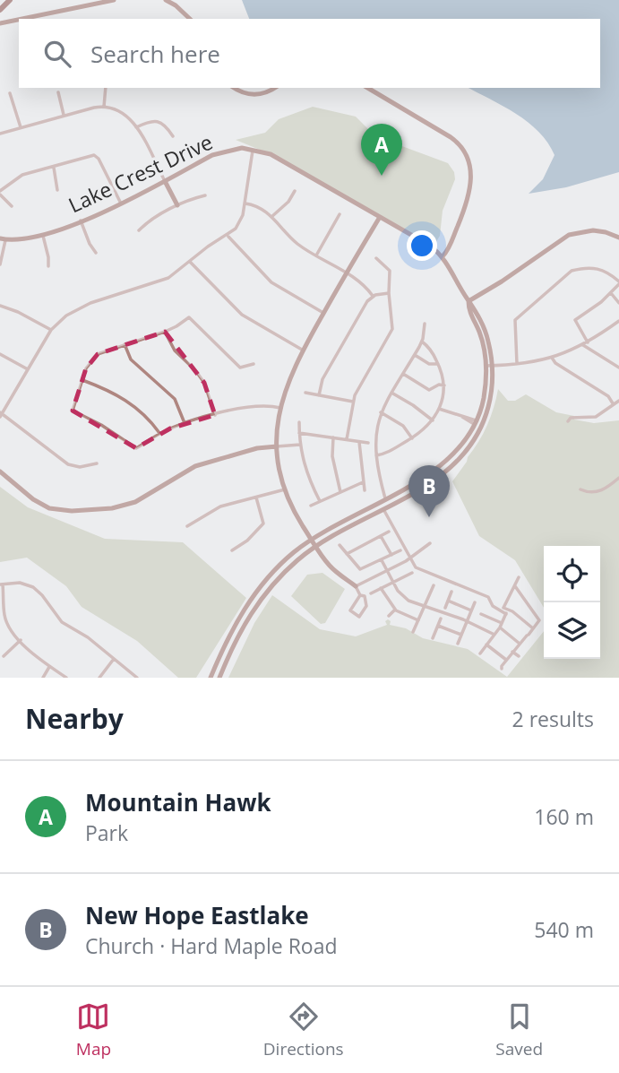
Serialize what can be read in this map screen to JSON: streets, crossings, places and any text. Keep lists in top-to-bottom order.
{
  "streets": {
    "main road": ["Lake Crest Drive"]
  },
  "page": {
    "search": "Search here",
    "pins": ["A", "B"],
    "heading": ["Nearby", "2 results"],
    "list": [
      {
        "mark": "A",
        "name": "Mountain Hawk",
        "note": "Park",
        "value": "160 m"
      },
      {
        "mark": "B",
        "name": "New Hope Eastlake",
        "note": "Church · Hard Maple Road",
        "value": "540 m"
      }
    ],
    "nav": ["Map", "Directions", "Saved"]
  }
}
